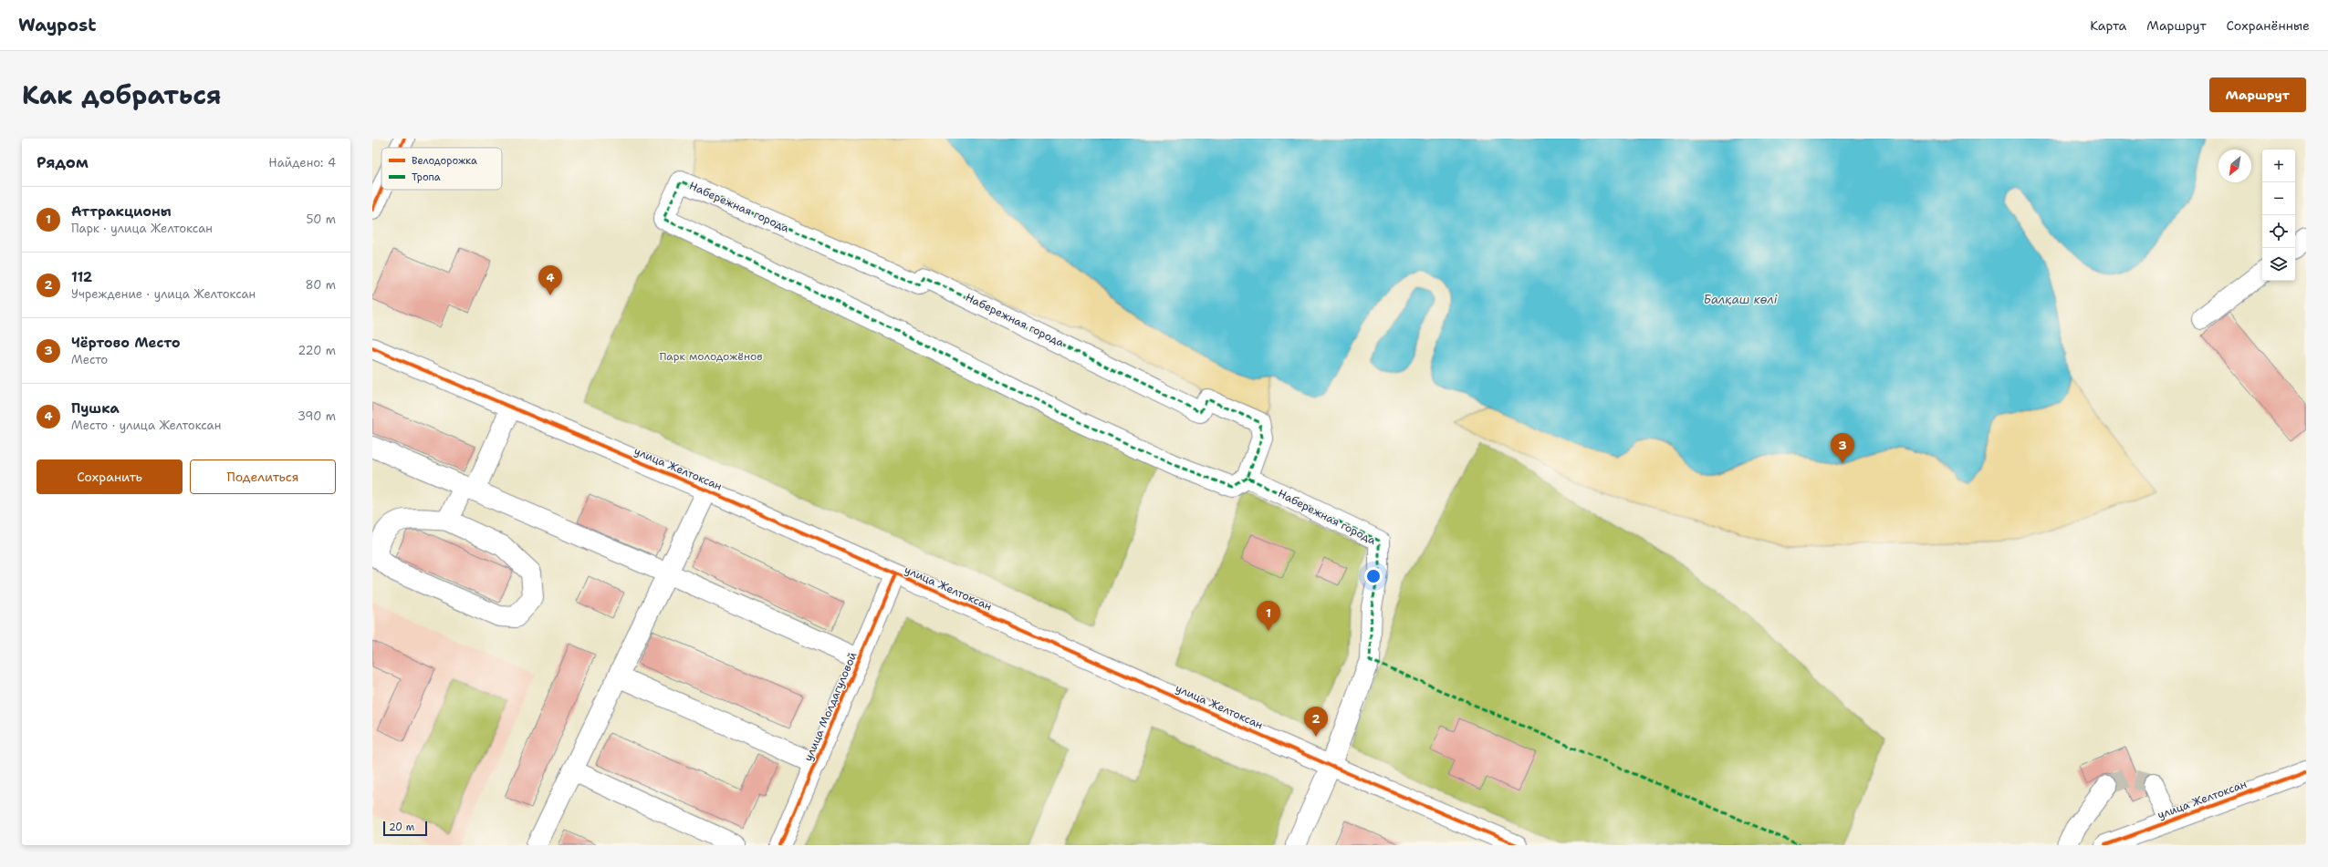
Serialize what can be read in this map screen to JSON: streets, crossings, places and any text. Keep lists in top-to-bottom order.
{
  "streets": {
    "street": ["Набережная города", "улица Желтоксан", "улица Молдагуловой"]
  },
  "crossings": [
    ["Набережная города", "улица Желтоксан"],
    ["улица Желтоксан", "улица Молдагуловой"]
  ],
  "water": ["Балқаш көлі"],
  "parks": ["Парк молодожёнов"],
  "legend": ["Велодорожка", "Тропа"],
  "scale_bar": "20 m",
  "north": "bottom left",
  "page": {
    "header": "Waypost",
    "nav": ["Карта", "Маршрут", "Сохранённые"],
    "title": "Как добраться",
    "buttons": [
      "Маршрут",
      ["Сохранить", "Поделиться"]
    ],
    "heading": ["Рядом", "Найдено: 4"],
    "map_buttons": ["+", "−"],
    "list": [
      {
        "mark": "1",
        "name": "Аттракционы",
        "note": "Парк · улица Желтоксан",
        "value": "50 m"
      },
      {
        "mark": "2",
        "name": "112",
        "note": "Учреждение · улица Желтоксан",
        "value": "80 m"
      },
      {
        "mark": "3",
        "name": "Чёртово Место",
        "note": "Место",
        "value": "220 m"
      },
      {
        "mark": "4",
        "name": "Пушка",
        "note": "Место · улица Желтоксан",
        "value": "390 m"
      }
    ],
    "pins": [
      "4",
      "3",
      "1",
      "2"
    ],
    "scale": "20 m"
  }
}
